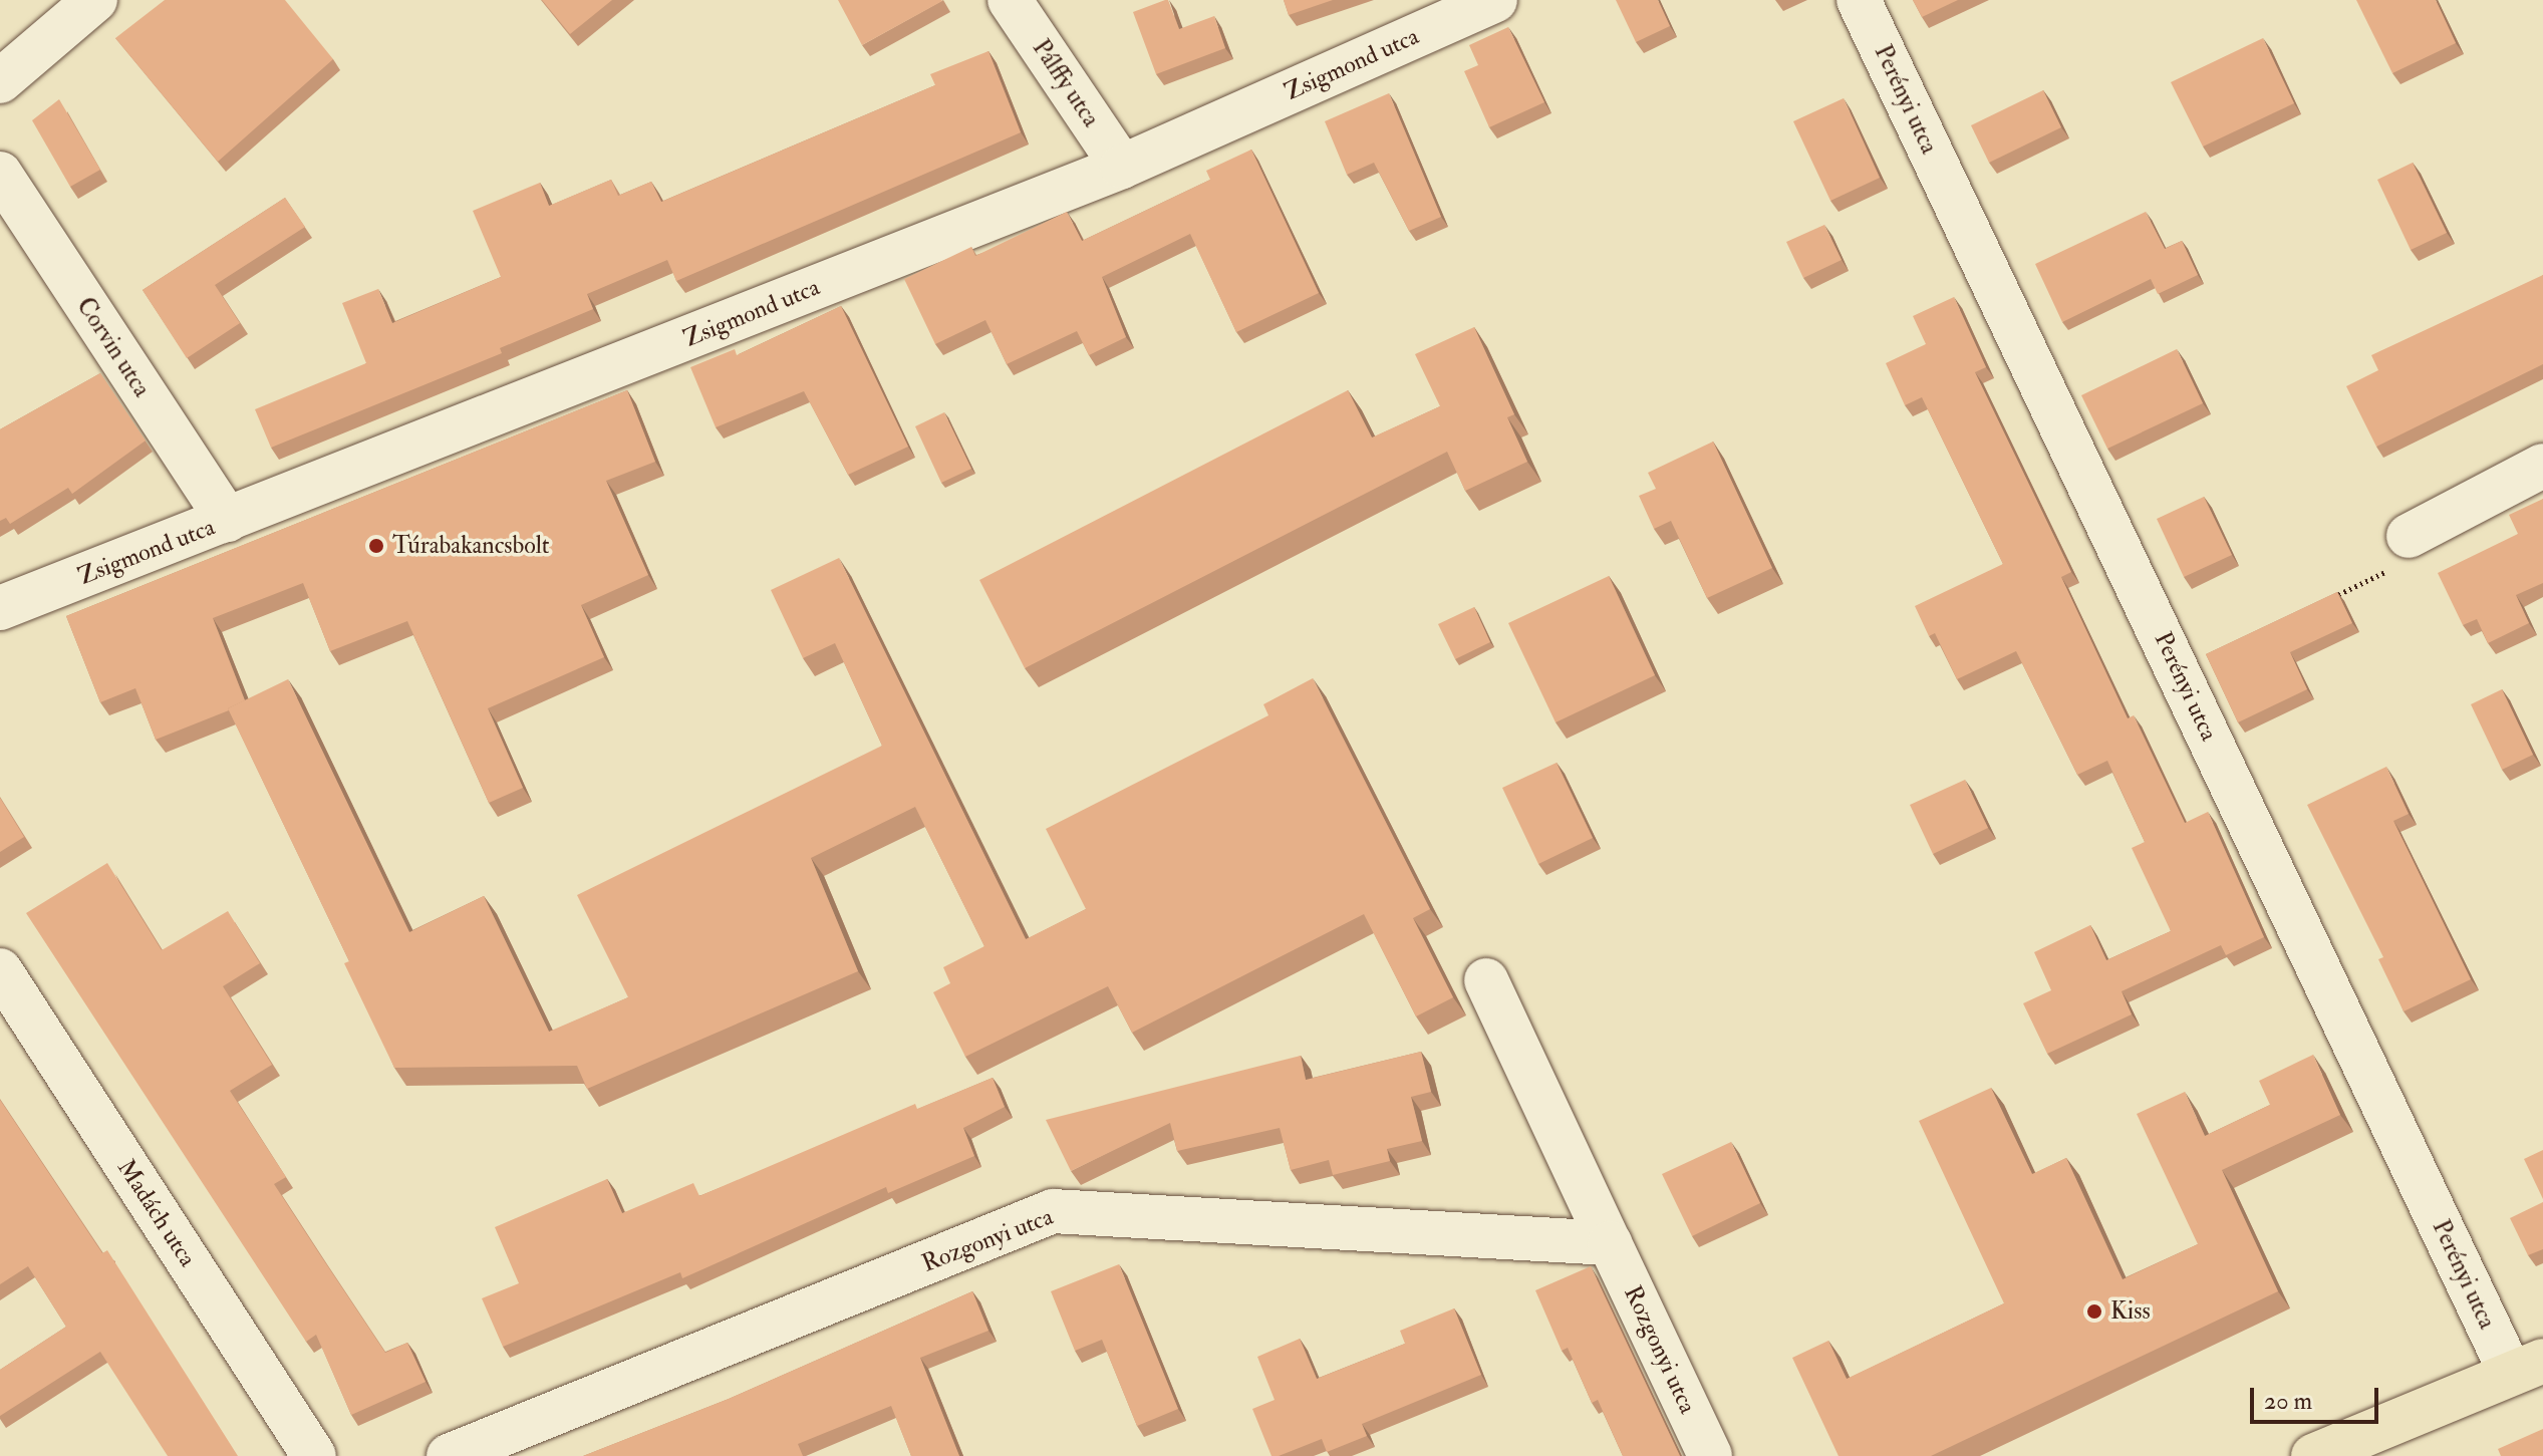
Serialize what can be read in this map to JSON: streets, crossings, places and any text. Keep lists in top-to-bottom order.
{
  "streets": {
    "street": [
      "Zsigmond utca",
      "Pálffy utca",
      "Perényi utca",
      "Corvin utca",
      "Madách utca",
      "Rozgonyi utca"
    ]
  },
  "crossings": [
    ["Zsigmond utca", "Pálffy utca"],
    ["Zsigmond utca", "Corvin utca"]
  ],
  "places": ["Túrabakancsbolt", "Kiss"],
  "scale_bar": "20 m"
}
